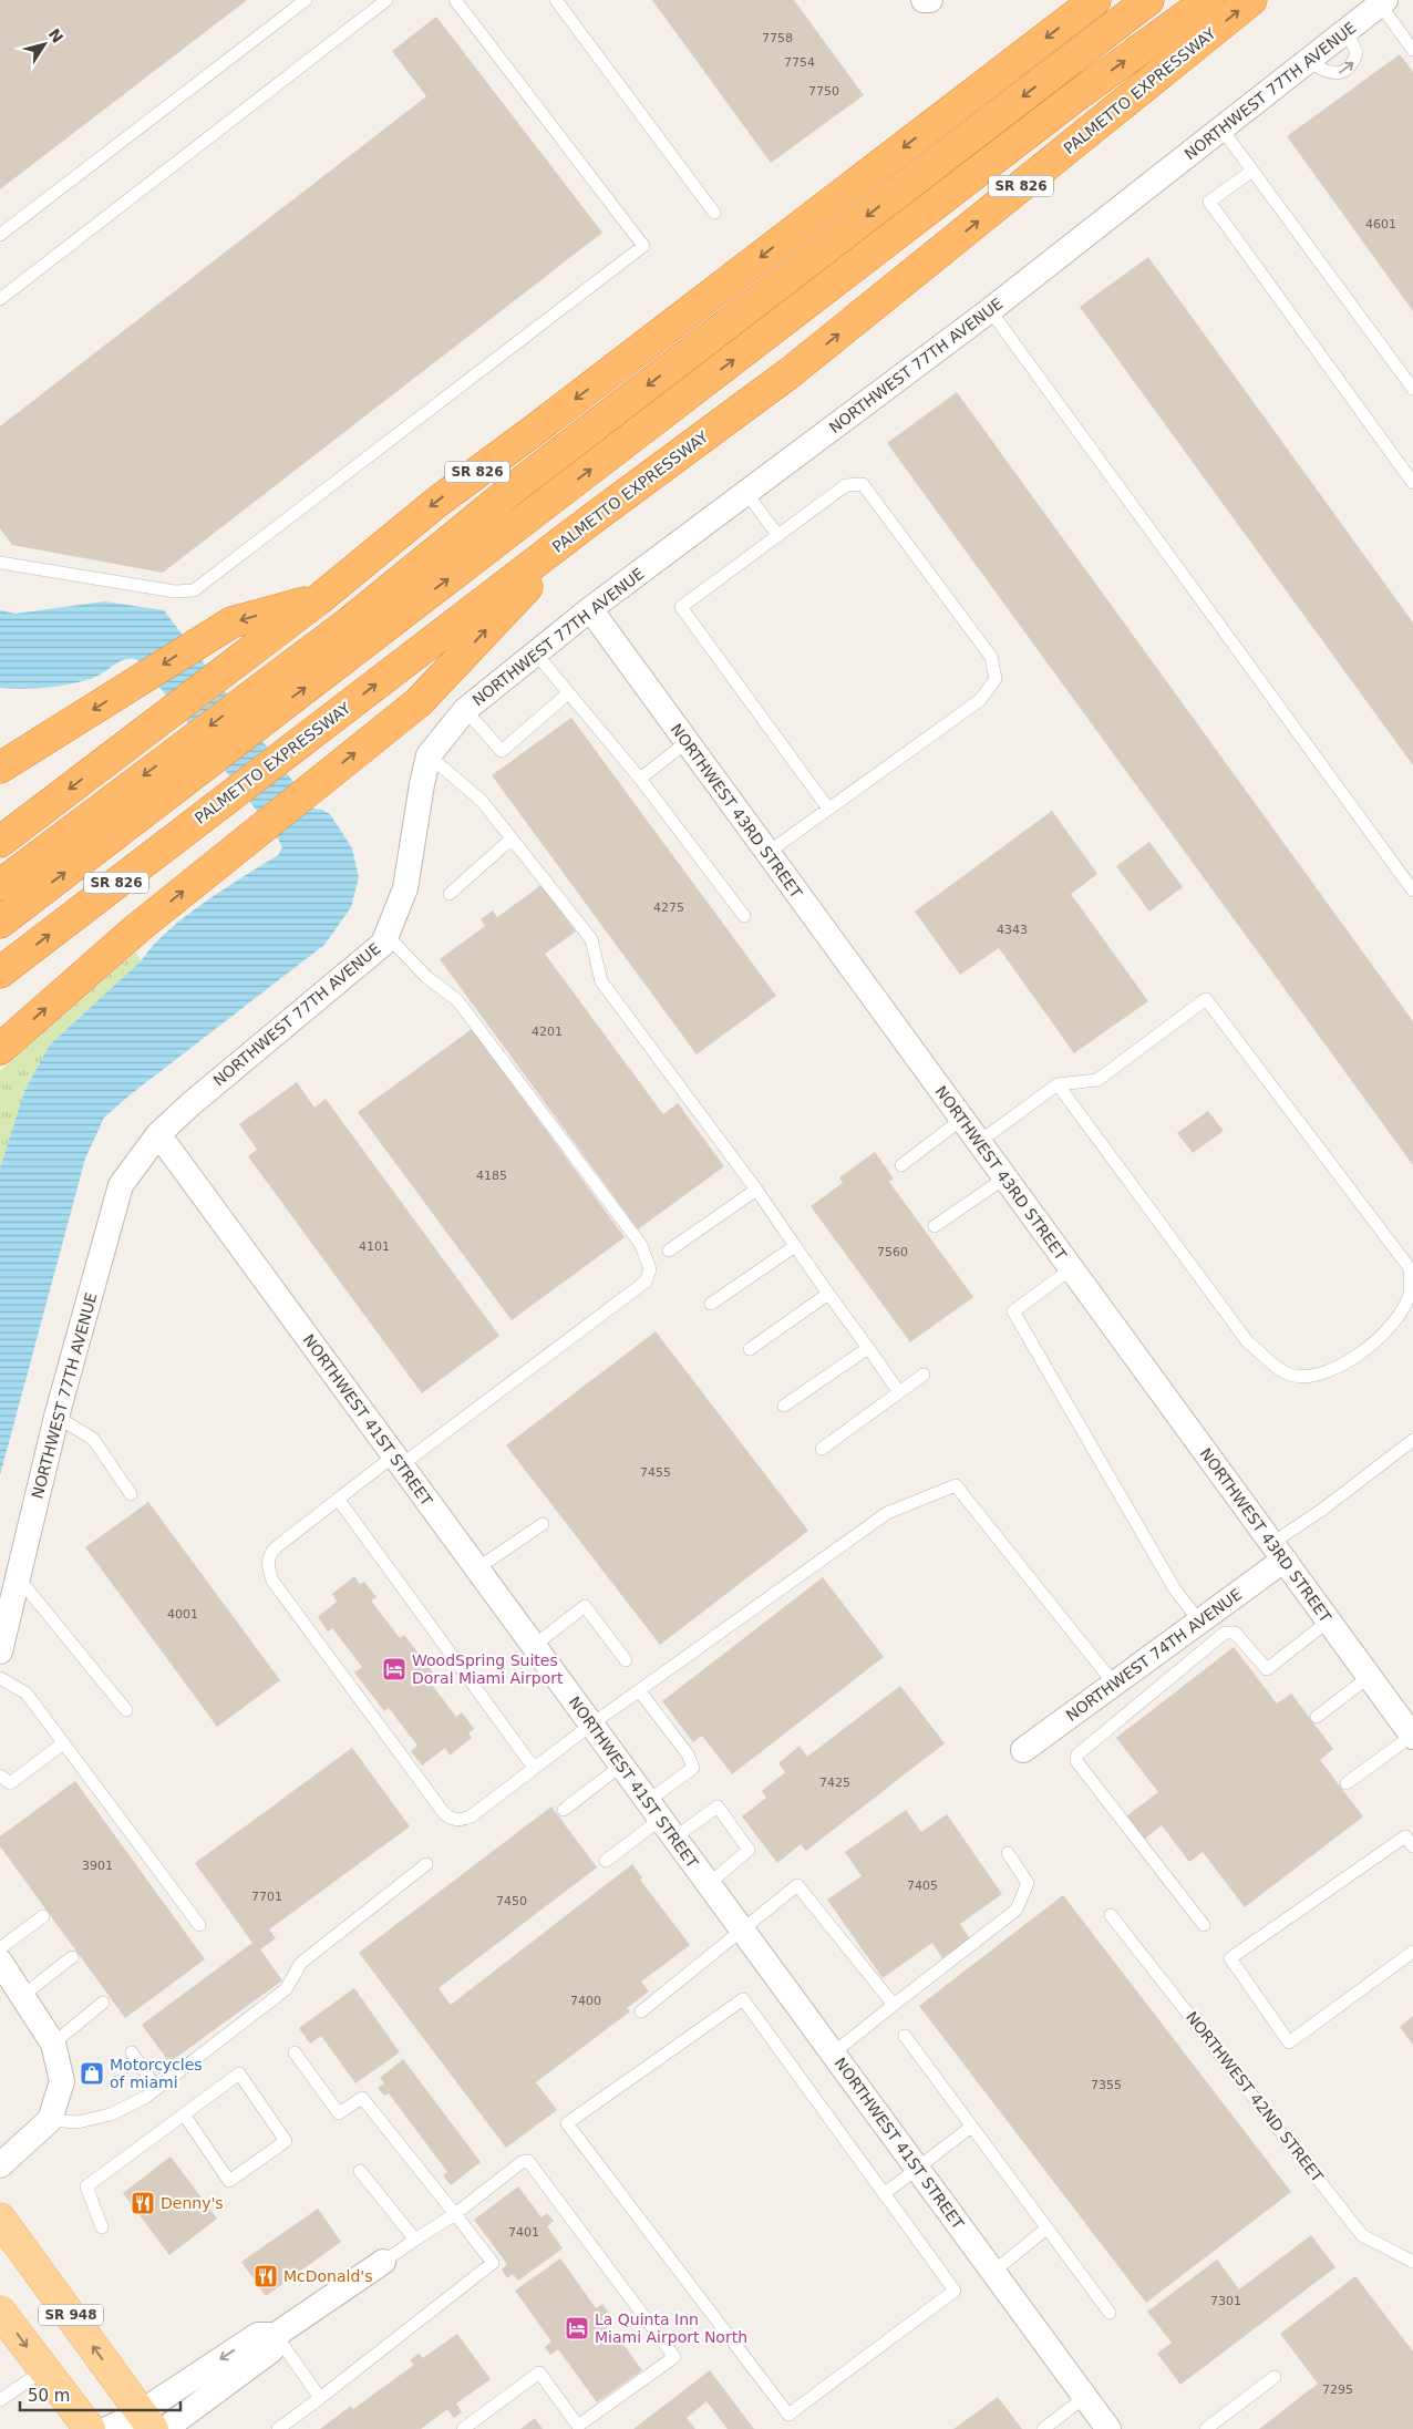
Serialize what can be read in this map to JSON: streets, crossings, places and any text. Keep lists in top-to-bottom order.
{
  "streets": {
    "highway": ["PALMETTO EXPRESSWAY", "SR 826"],
    "main road": ["SR 948"],
    "street": [
      "NORTHWEST 77TH AVENUE",
      "NORTHWEST 43RD STREET",
      "NORTHWEST 41ST STREET",
      "NORTHWEST 74TH AVENUE"
    ],
    "lane": ["NORTHWEST 42ND STREET"]
  },
  "crossings": [
    ["NORTHWEST 77TH AVENUE", "NORTHWEST 43RD STREET"],
    ["NORTHWEST 77TH AVENUE", "NORTHWEST 41ST STREET"],
    ["NORTHWEST 43RD STREET", "NORTHWEST 74TH AVENUE"]
  ],
  "places": {
    "hotel": ["WoodSpring Suites Doral Miami Airport", "La Quinta Inn Miami Airport North"],
    "shop": ["Motorcycles of miami"],
    "restaurant": ["Denny's", "McDonald's"]
  },
  "house_numbers": [
    "7758",
    "7754",
    "7750",
    "4601",
    "4275",
    "4343",
    "4201",
    "4185",
    "4101",
    "7560",
    "7455",
    "4001",
    "7425",
    "3901",
    "7405",
    "7701",
    "7450",
    "7400",
    "7355",
    "7401",
    "7301",
    "7295"
  ],
  "scale_bar": "50 m",
  "north": "top right"
}
